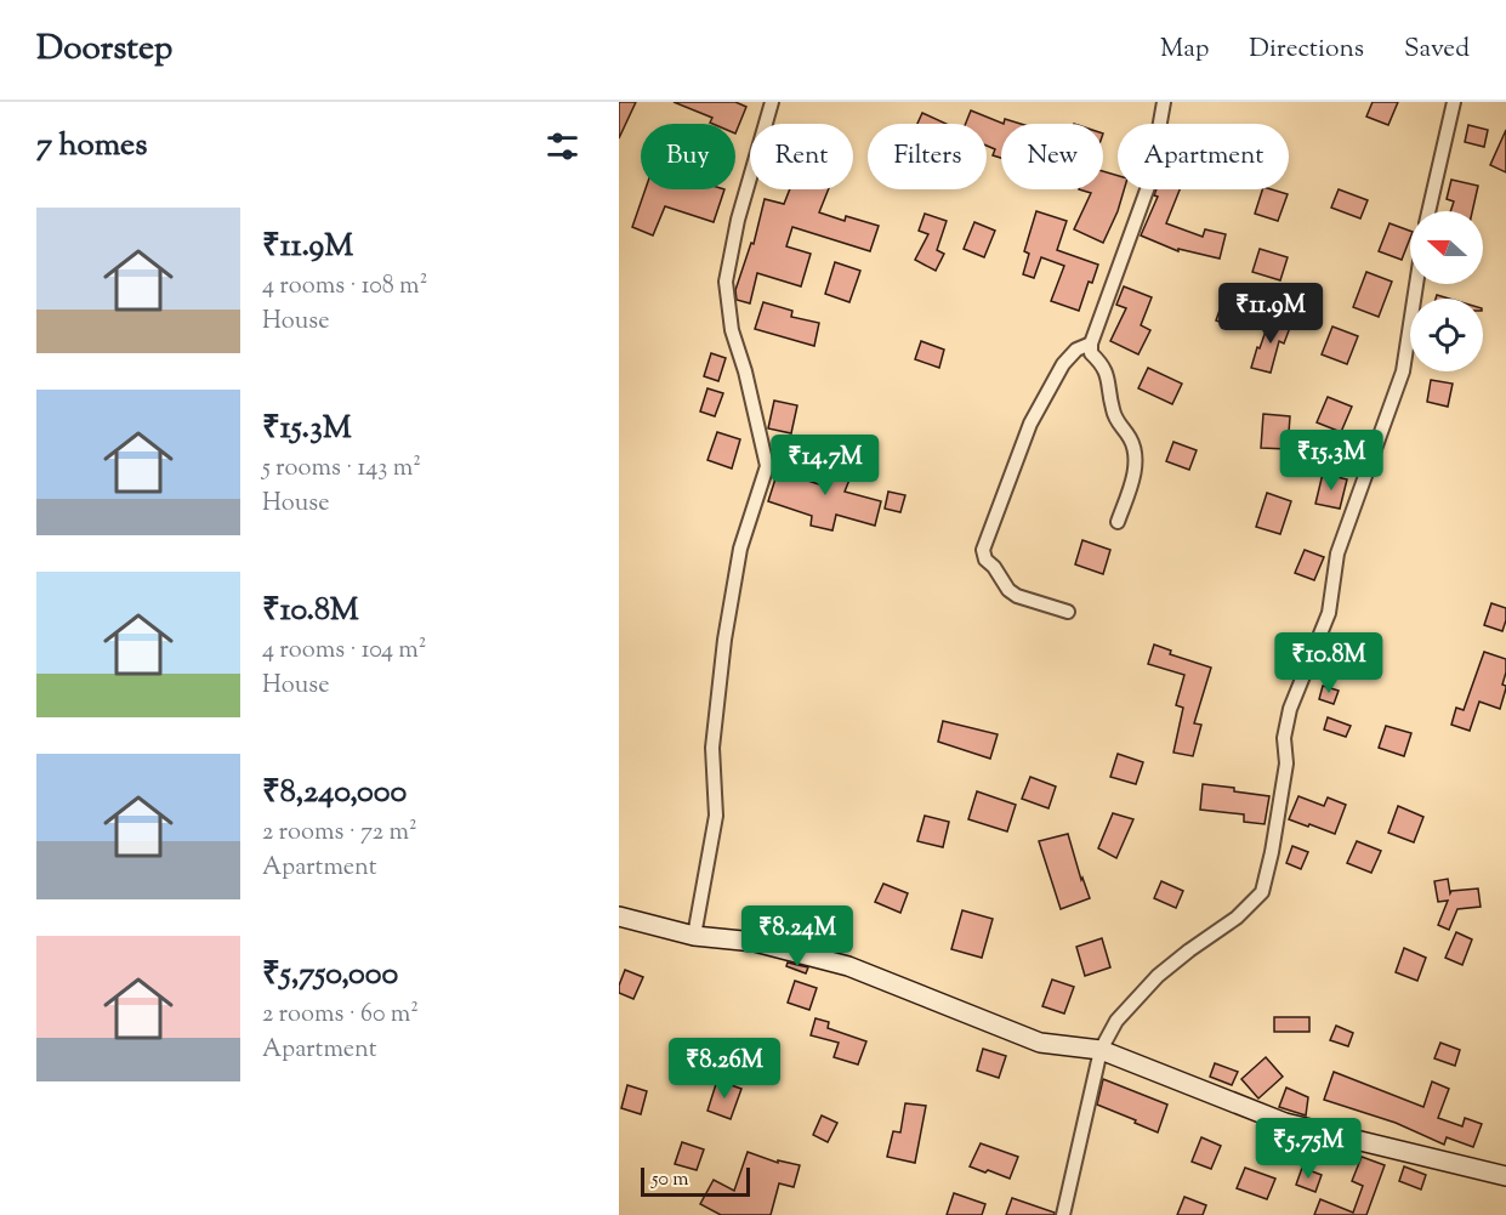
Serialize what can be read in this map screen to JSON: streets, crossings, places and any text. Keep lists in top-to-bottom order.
{
  "scale_bar": "50 m",
  "north": "left",
  "page": {
    "header": "Doorstep",
    "nav": ["Map", "Directions", "Saved"],
    "heading": "7 homes",
    "chip": [
      "Buy",
      "Rent",
      "Filters",
      "New",
      "Apartment"
    ],
    "list": [
      {
        "name": "₹11.9M",
        "note": "4 rooms · 108 m² · House"
      },
      {
        "name": "₹15.3M",
        "note": "5 rooms · 143 m² · House"
      },
      {
        "name": "₹10.8M",
        "note": "4 rooms · 104 m² · House"
      },
      {
        "name": "₹8,240,000",
        "note": "2 rooms · 72 m² · Apartment"
      },
      {
        "name": "₹5,750,000",
        "note": "2 rooms · 60 m² · Apartment"
      }
    ],
    "price": [
      "₹11.9M",
      "₹15.3M",
      "₹14.7M",
      "₹10.8M",
      "₹8.24M",
      "₹8.26M",
      "₹5.75M"
    ],
    "scale": "50 m"
  }
}
